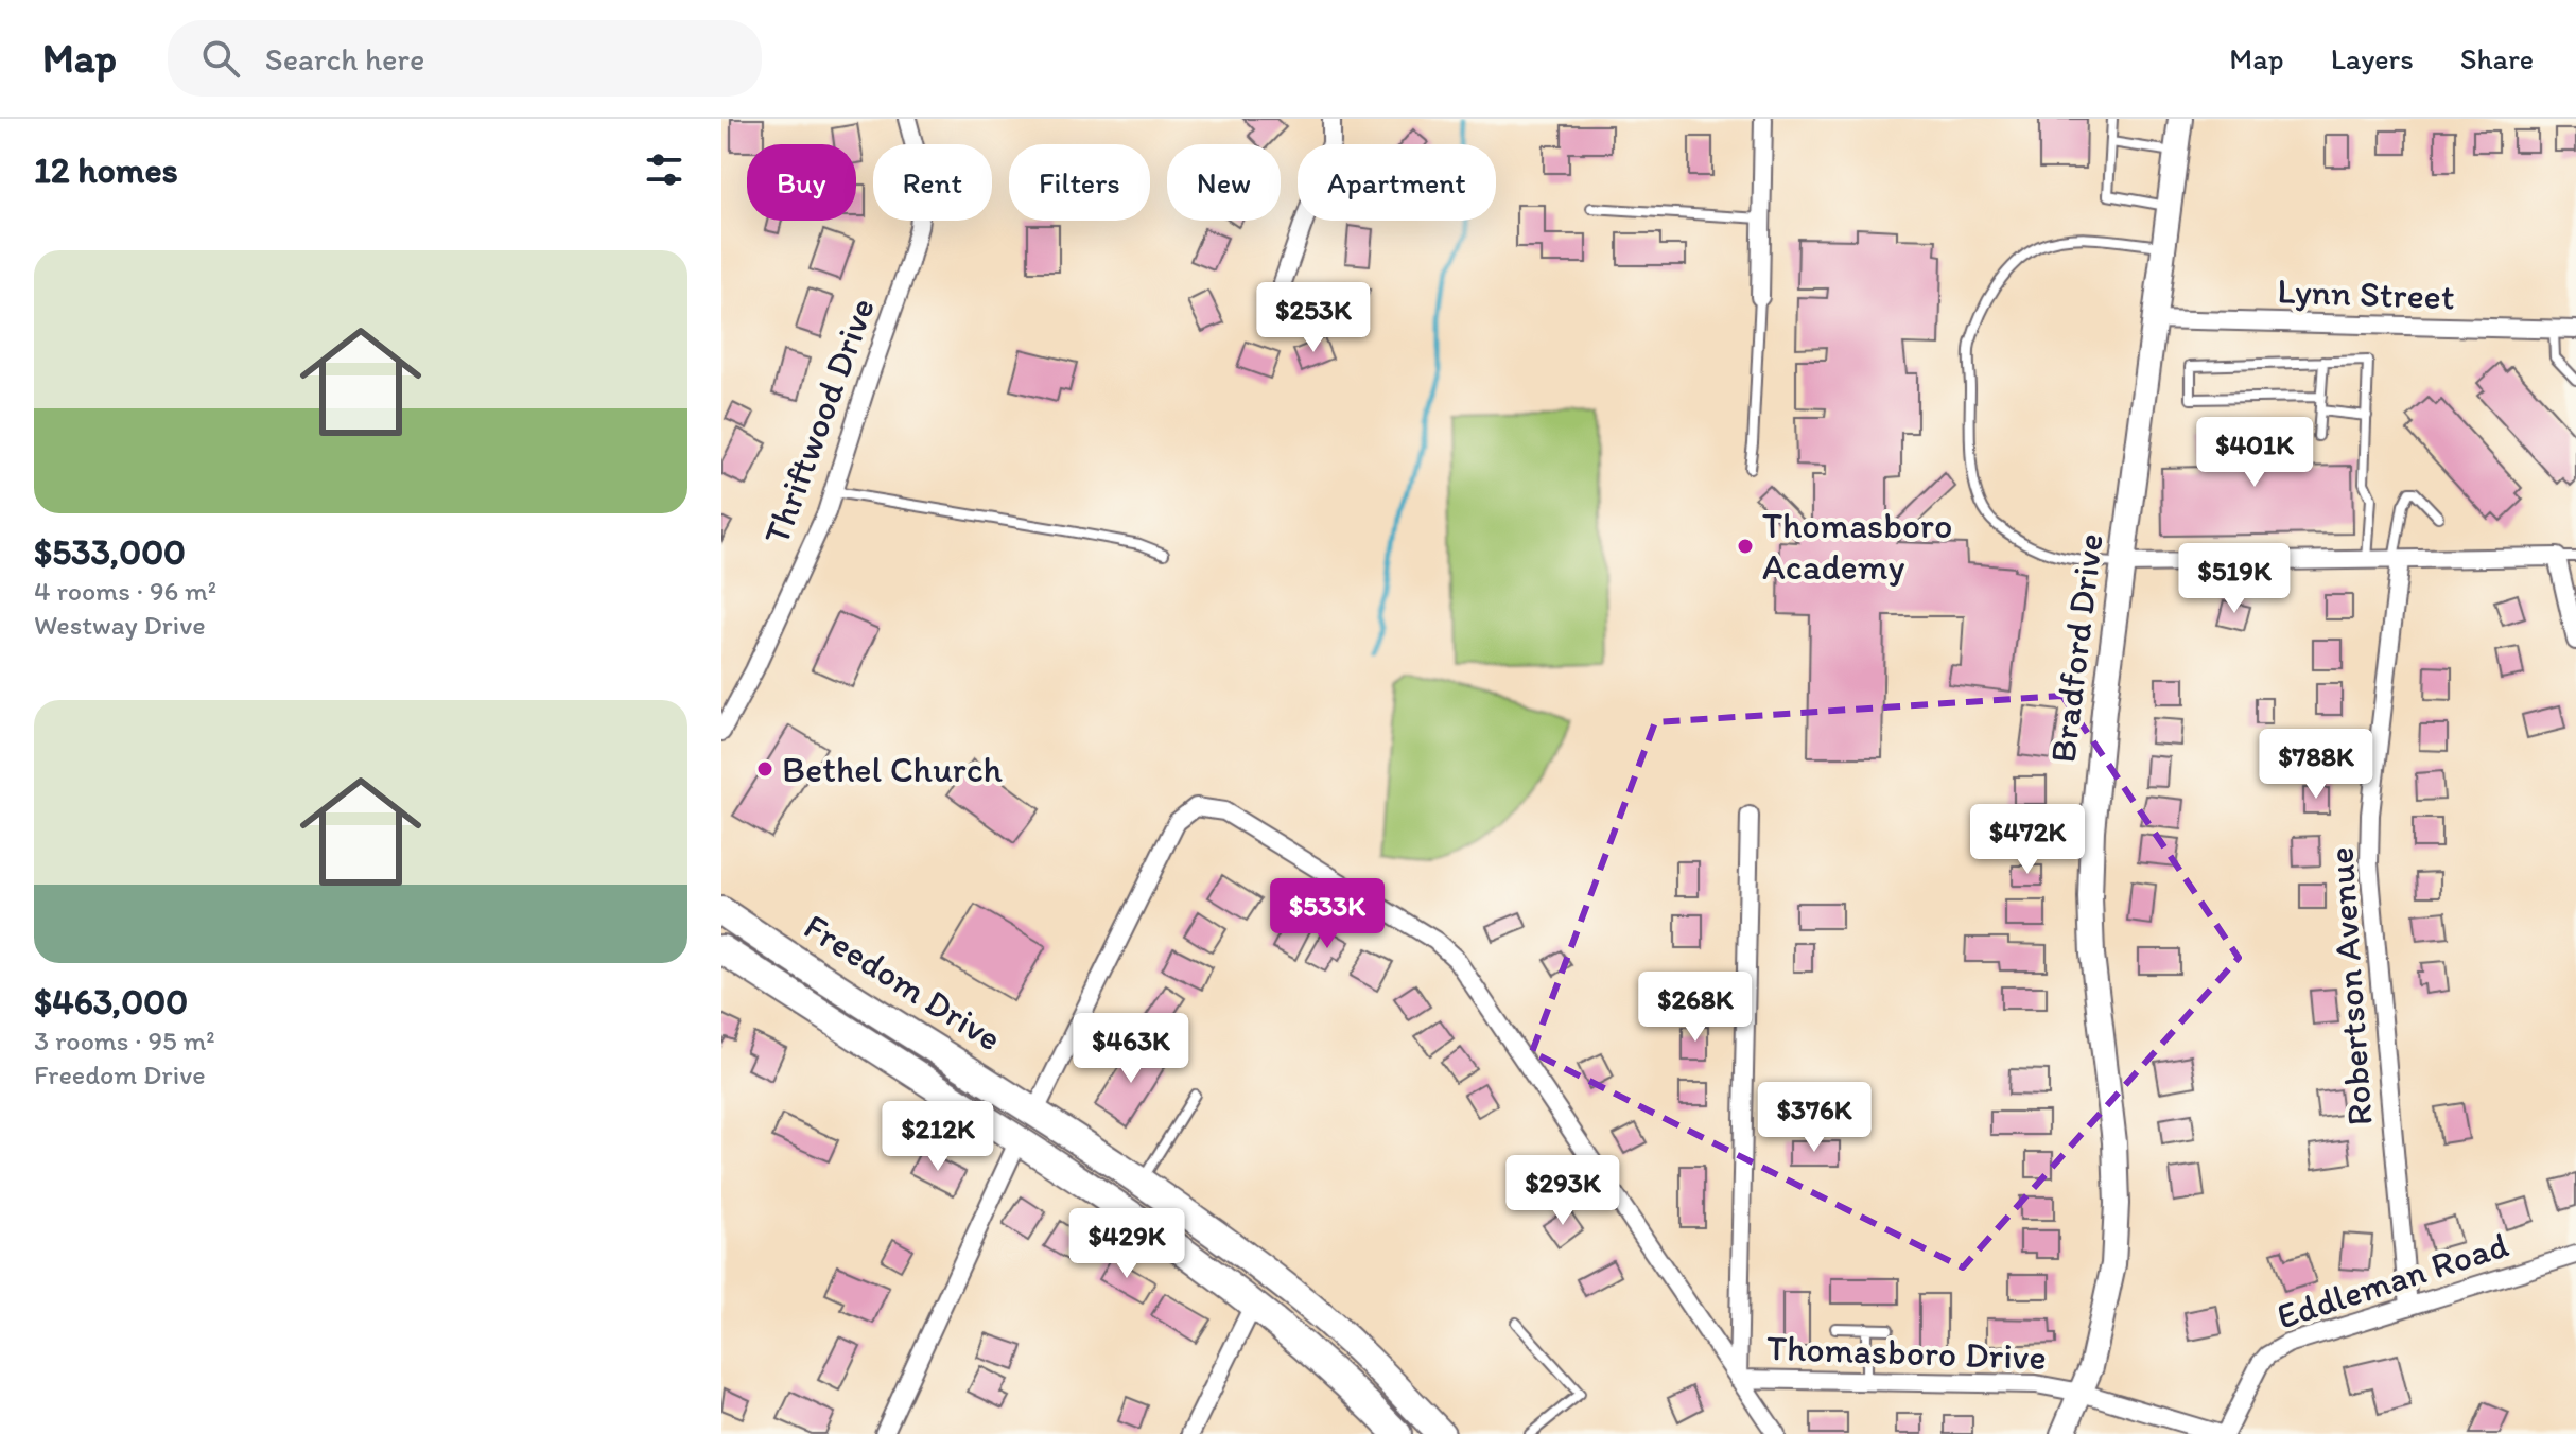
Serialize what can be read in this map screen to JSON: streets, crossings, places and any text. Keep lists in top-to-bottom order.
{
  "streets": {
    "main road": ["Freedom Drive"],
    "street": [
      "Lynn Street",
      "Thriftwood Drive",
      "Bradford Drive",
      "Robertson Avenue",
      "Eddleman Road",
      "Thomasboro Drive"
    ]
  },
  "crossings": [
    ["Lynn Street", "Bradford Drive"],
    ["Bradford Drive", "Thomasboro Drive"],
    ["Robertson Avenue", "Eddleman Road"],
    ["Eddleman Road", "Thomasboro Drive"]
  ],
  "places": ["Thomasboro Academy", "Bethel Church"],
  "page": {
    "header": "Map",
    "search": "Search here",
    "nav": ["Map", "Layers", "Share"],
    "heading": "12 homes",
    "chip": [
      "Buy",
      "Rent",
      "Filters",
      "New",
      "Apartment"
    ],
    "list": [
      {
        "name": "$533,000",
        "note": "4 rooms · 96 m² · Westway Drive"
      },
      {
        "name": "$463,000",
        "note": "3 rooms · 95 m² · Freedom Drive"
      }
    ],
    "price": [
      "$253K",
      "$401K",
      "$519K",
      "$788K",
      "$472K",
      "$533K",
      "$268K",
      "$463K",
      "$376K",
      "$212K",
      "$293K",
      "$429K"
    ]
  }
}
